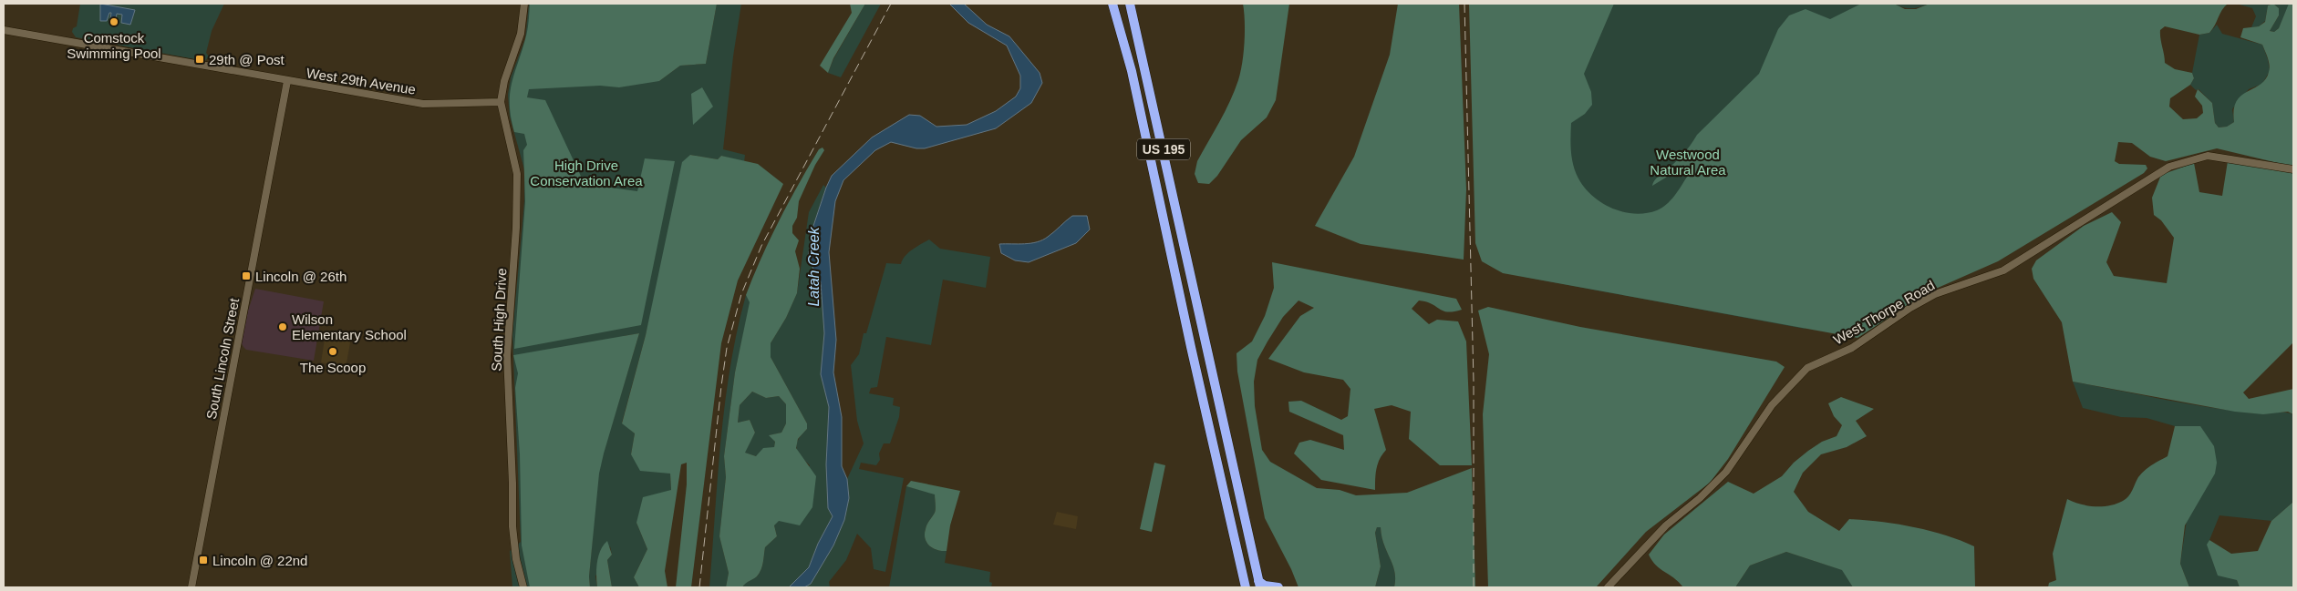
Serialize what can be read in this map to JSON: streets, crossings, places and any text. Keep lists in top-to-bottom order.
{
  "streets": {
    "highway": ["US 195"],
    "street": [
      "West 29th Avenue",
      "West Thorpe Road",
      "South High Drive",
      "South Lincoln Street"
    ]
  },
  "crossings": [
    ["West 29th Avenue", "South High Drive"],
    ["West 29th Avenue", "South Lincoln Street"]
  ],
  "water": ["Latah Creek"],
  "parks": ["Westwood Natural Area", "High Drive Conservation Area"],
  "places": {
    "other": ["Comstock Swimming Pool", "Wilson Elementary School", "The Scoop"],
    "transit": ["29th @ Post", "Lincoln @ 26th", "Lincoln @ 22nd"]
  }
}
